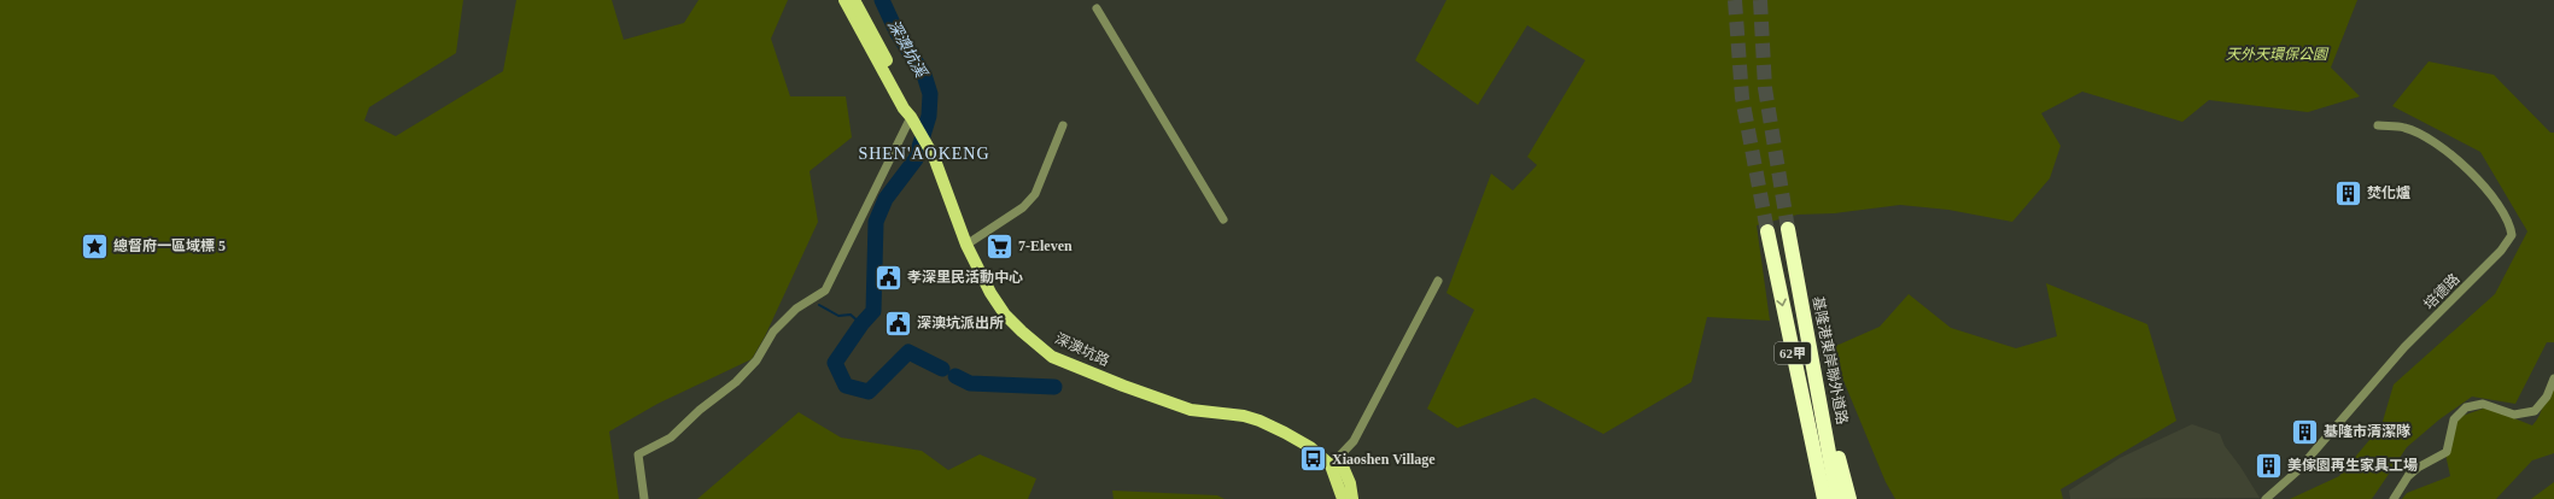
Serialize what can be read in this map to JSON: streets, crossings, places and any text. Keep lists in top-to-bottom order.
{
  "streets": {
    "highway": ["62甲", "基隆港東岸聯外道路"],
    "main road": ["深澳坑路"],
    "street": ["培德路"]
  },
  "districts": ["SHEN'AOKENG"],
  "water": ["深澳坑溪"],
  "parks": ["天外天環保公園"],
  "places": {
    "building": ["焚化爐", "基隆市清潔隊", "美傢園再生家具工場"],
    "place": ["總督府一區域標 5"],
    "supermarket": ["7-Eleven"],
    "public building": ["孝深里民活動中心", "深澳坑派出所"],
    "bus stop": ["Xiaoshen Village"]
  }
}
